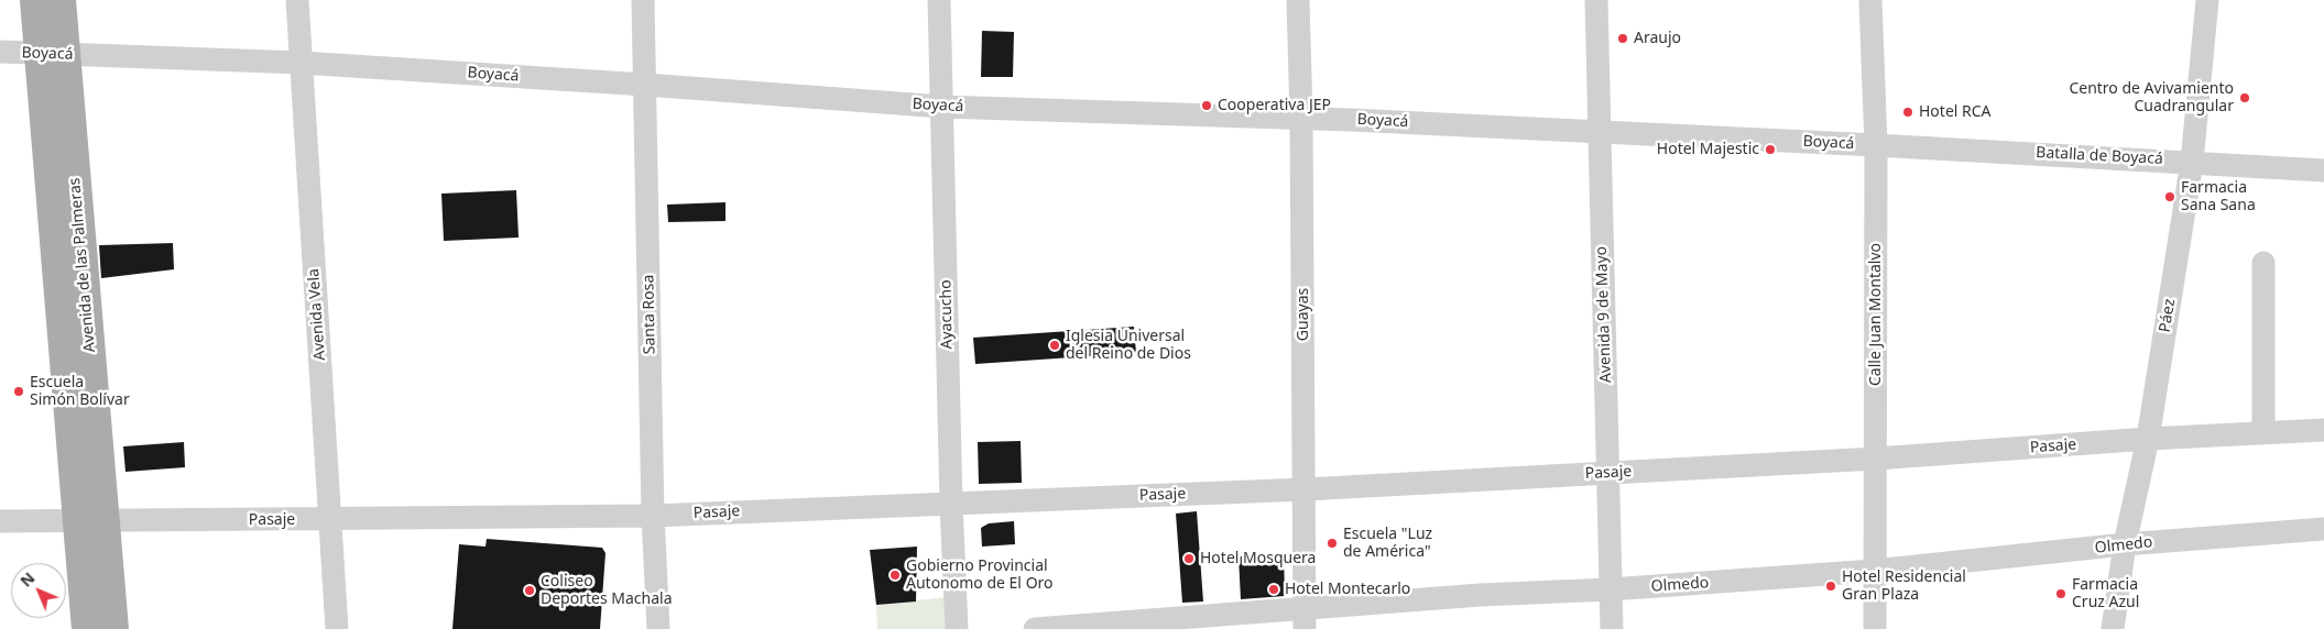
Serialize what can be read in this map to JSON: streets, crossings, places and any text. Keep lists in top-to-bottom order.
{
  "streets": {
    "main road": ["Avenida de las Palmeras"],
    "street": [
      "Boyacá",
      "Batalla de Boyacá",
      "Avenida Vela",
      "Santa Rosa",
      "Ayacucho",
      "Guayas",
      "Avenida 9 de Mayo",
      "Calle Juan Montalvo",
      "Páez",
      "Pasaje",
      "Olmedo"
    ]
  },
  "crossings": [
    ["Boyacá", "Batalla de Boyacá"],
    ["Boyacá", "Avenida de las Palmeras"],
    ["Boyacá", "Avenida Vela"],
    ["Boyacá", "Santa Rosa"],
    ["Boyacá", "Ayacucho"],
    ["Boyacá", "Guayas"],
    ["Boyacá", "Avenida 9 de Mayo"],
    ["Boyacá", "Calle Juan Montalvo"],
    ["Batalla de Boyacá", "Calle Juan Montalvo"],
    ["Batalla de Boyacá", "Páez"],
    ["Avenida de las Palmeras", "Pasaje"],
    ["Avenida Vela", "Pasaje"],
    ["Santa Rosa", "Pasaje"],
    ["Ayacucho", "Pasaje"],
    ["Guayas", "Pasaje"],
    ["Guayas", "Olmedo"],
    ["Avenida 9 de Mayo", "Pasaje"],
    ["Avenida 9 de Mayo", "Olmedo"],
    ["Calle Juan Montalvo", "Pasaje"],
    ["Calle Juan Montalvo", "Olmedo"],
    ["Páez", "Pasaje"],
    ["Páez", "Olmedo"]
  ],
  "places": [
    "Araujo",
    "Centro de Avivamiento Cuadrangular",
    "Cooperativa JEP",
    "Hotel RCA",
    "Hotel Majestic",
    "Farmacia Sana Sana",
    "Iglesia Universal del Reino de Dios",
    "Escuela Simón Bolívar",
    "Escuela \"Luz de América\"",
    "Hotel Mosquera",
    "Gobierno Provincial Autonomo de El Oro",
    "Hotel Residencial Gran Plaza",
    "Hotel Montecarlo",
    "Coliseo Deportes Machala",
    "Farmacia Cruz Azul"
  ],
  "north": "top left"
}
